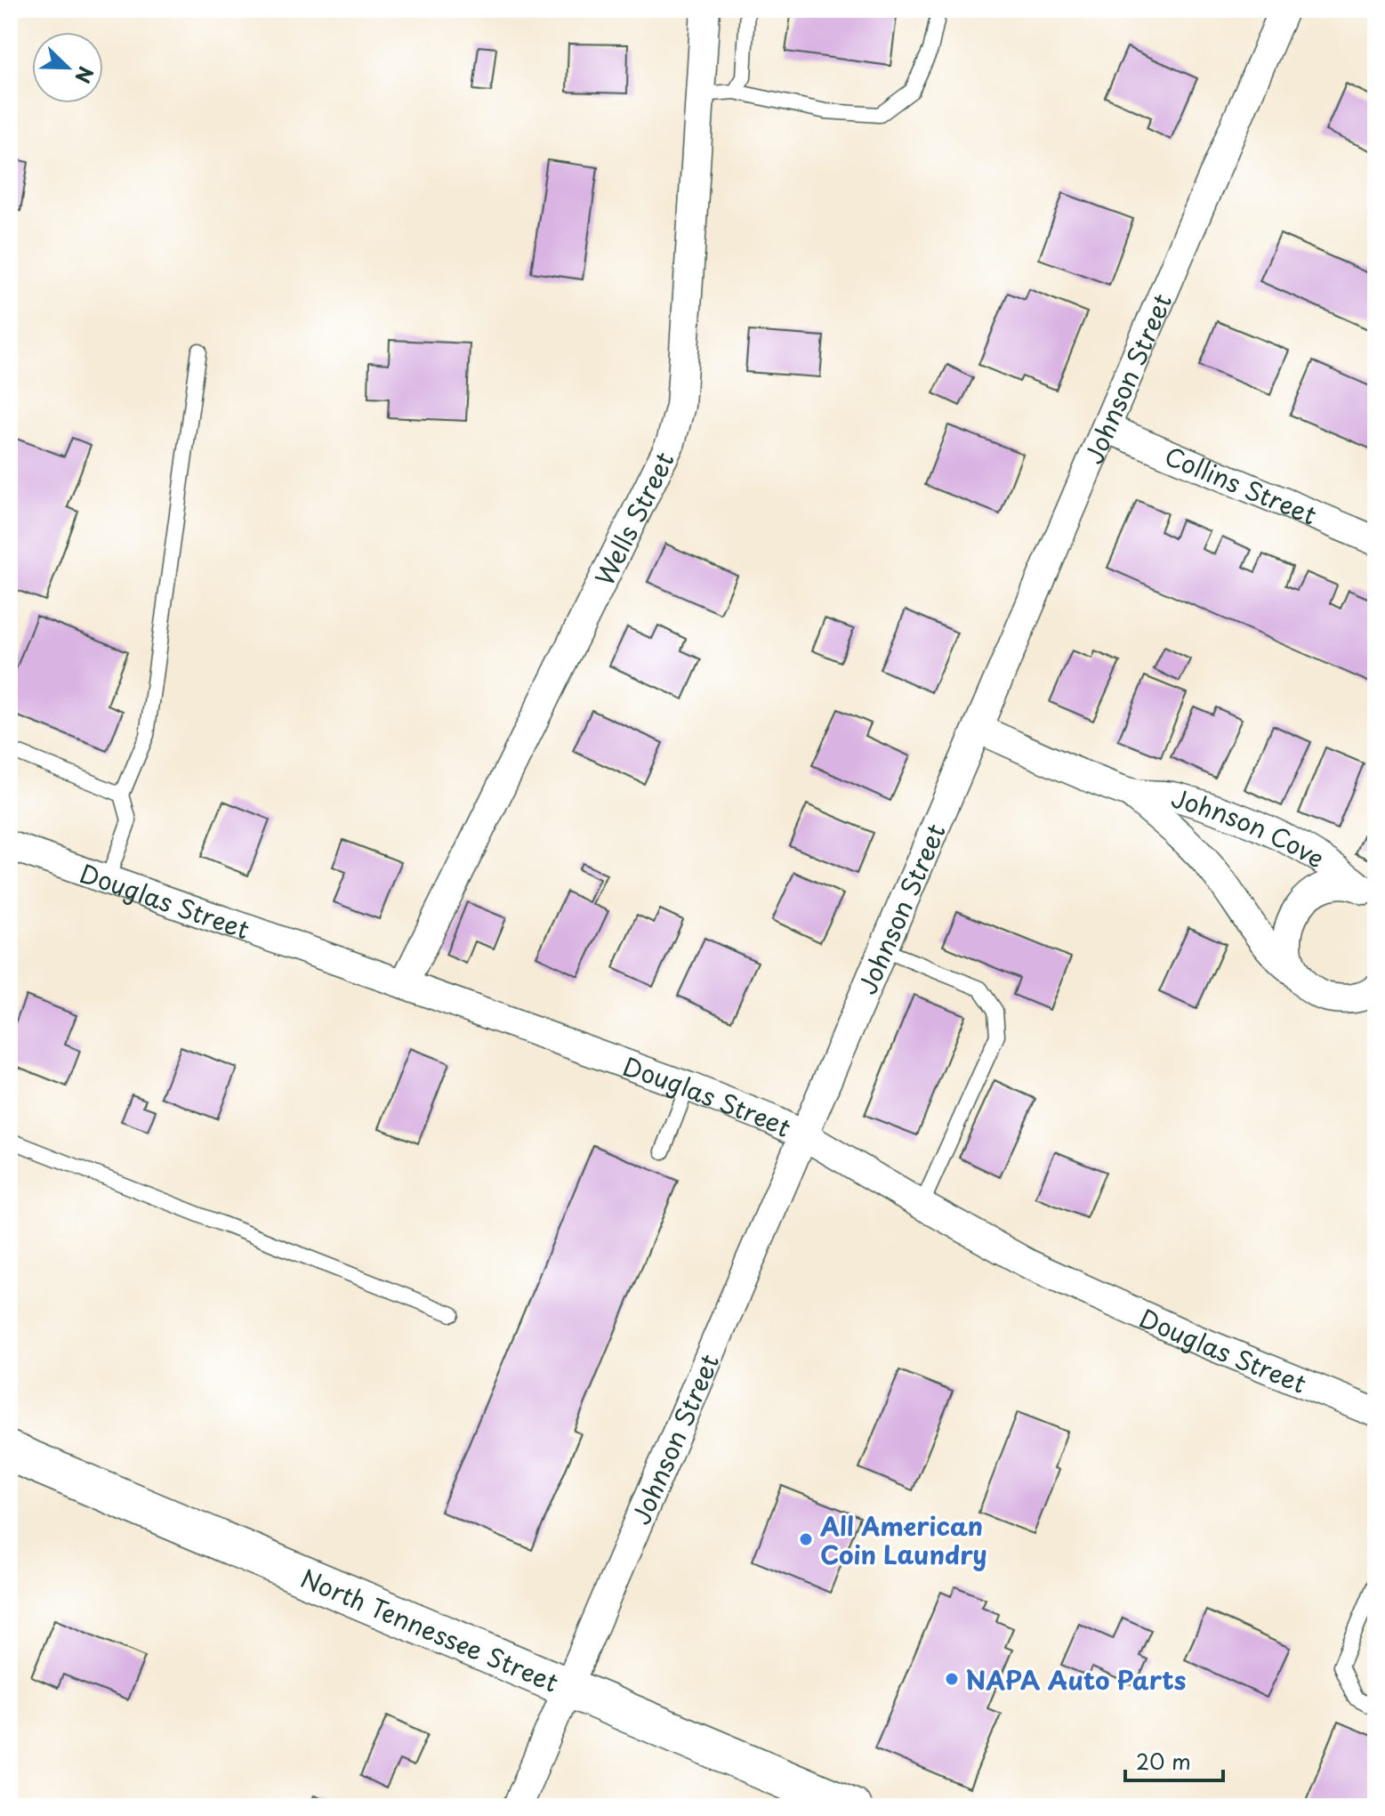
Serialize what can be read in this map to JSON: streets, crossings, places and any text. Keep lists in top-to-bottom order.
{
  "streets": {
    "main road": ["North Tennessee Street"],
    "street": [
      "Johnson Street",
      "Collins Street",
      "Wells Street",
      "Johnson Cove",
      "Douglas Street"
    ]
  },
  "crossings": [
    ["Johnson Street", "Collins Street"],
    ["Johnson Street", "Johnson Cove"],
    ["Johnson Street", "Douglas Street"],
    ["Johnson Street", "North Tennessee Street"],
    ["Wells Street", "Douglas Street"]
  ],
  "places": ["All American Coin Laundry", "NAPA Auto Parts"],
  "scale_bar": "20 m",
  "north": "bottom right"
}
